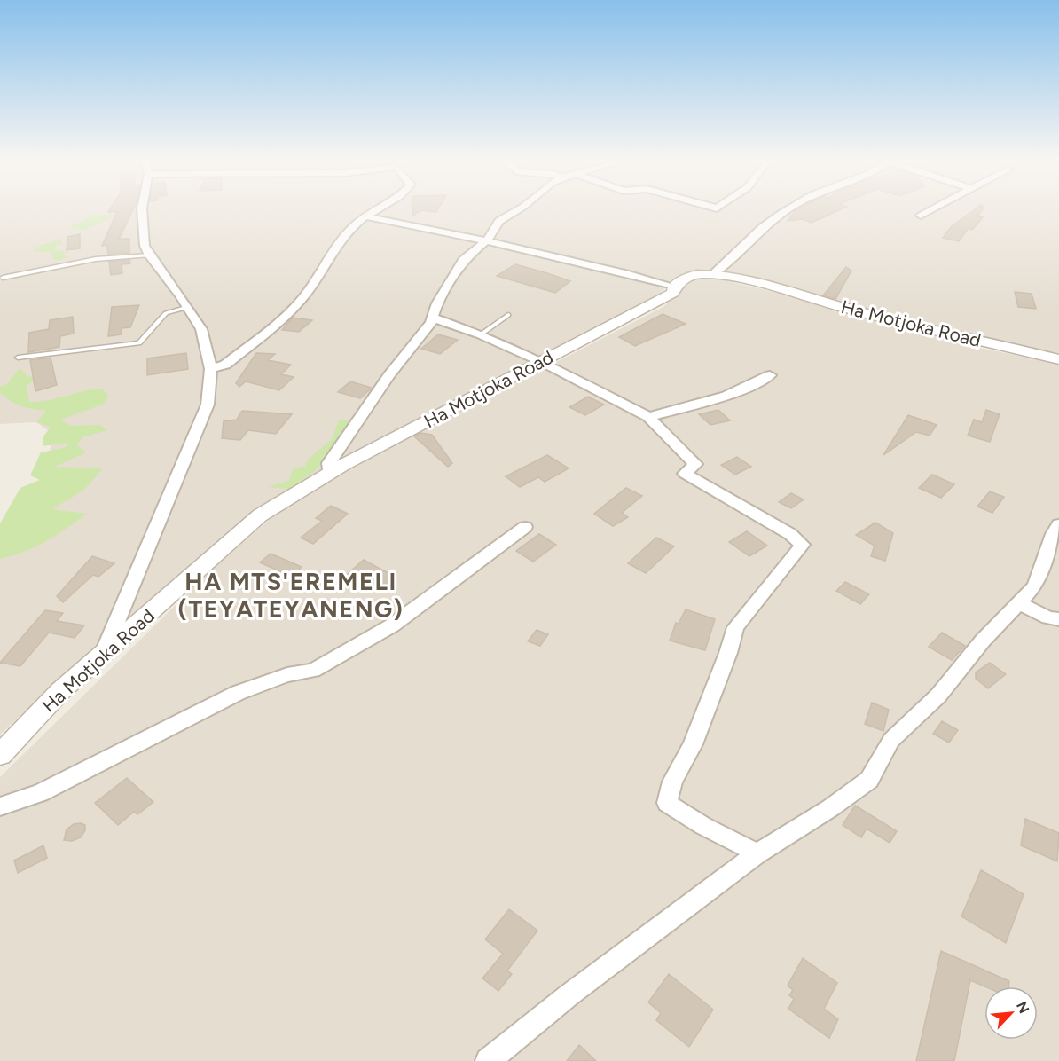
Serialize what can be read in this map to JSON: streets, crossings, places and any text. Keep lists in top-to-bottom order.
{
  "streets": {
    "street": ["Ha Motjoka Road"]
  },
  "districts": ["HA MTS'EREMELI (TEYATEYANENG)"],
  "north": "top right"
}
